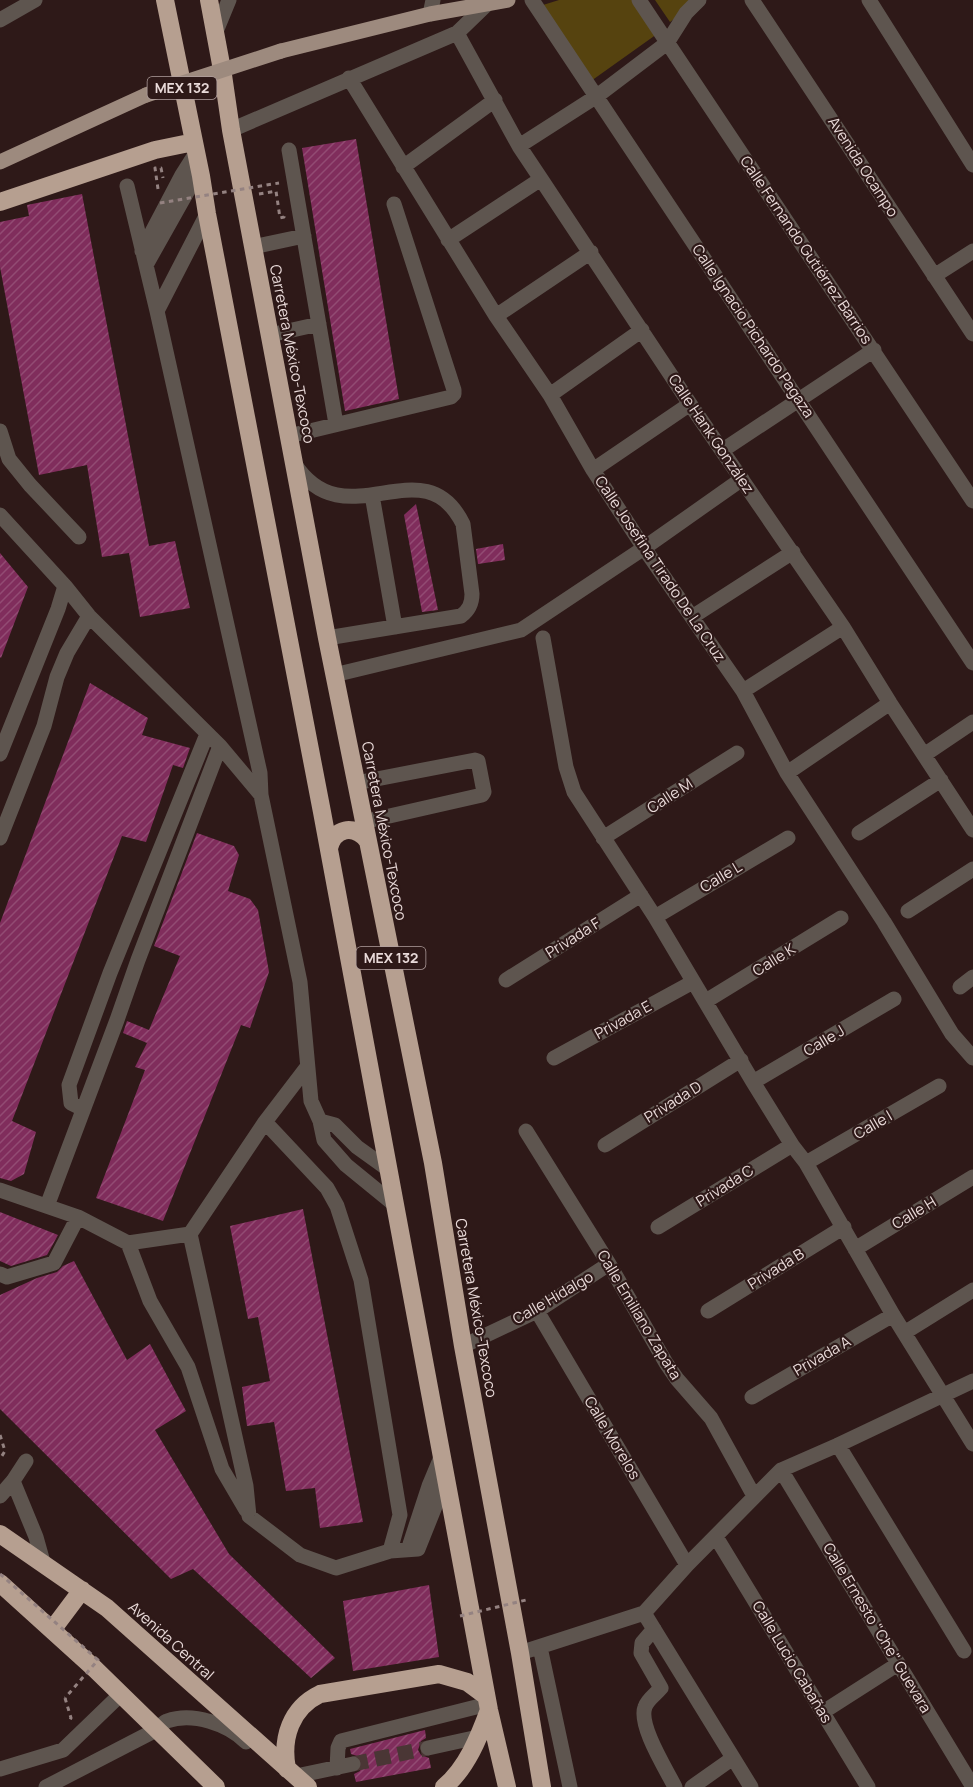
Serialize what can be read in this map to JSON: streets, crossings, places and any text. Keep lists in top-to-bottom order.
{
  "streets": {
    "highway": ["MEX 132", "Carretera México-Texcoco", "Avenida Central"],
    "street": [
      "Avenida Ocampo",
      "Calle Fernando Gutiérrez Barrios",
      "Calle Ignacio Pichardo Pagaza",
      "Calle Hank González",
      "Calle Josefina Tirado De La Cruz",
      "Calle M",
      "Calle L",
      "Privada F",
      "Calle K",
      "Privada E",
      "Calle J",
      "Privada D",
      "Calle I",
      "Privada C",
      "Calle H",
      "Privada B",
      "Calle Hidalgo",
      "Calle Emiliano Zapata",
      "Privada A",
      "Calle Morelos",
      "Calle Ernesto \"Che\" Guevara",
      "Calle Lucio Cabañas"
    ]
  },
  "crossings": [
    ["MEX 132", "Carretera México-Texcoco"],
    ["Carretera México-Texcoco", "Calle Hidalgo"],
    ["Calle Hidalgo", "Calle Emiliano Zapata"],
    ["Calle Hidalgo", "Calle Morelos"]
  ]
}
